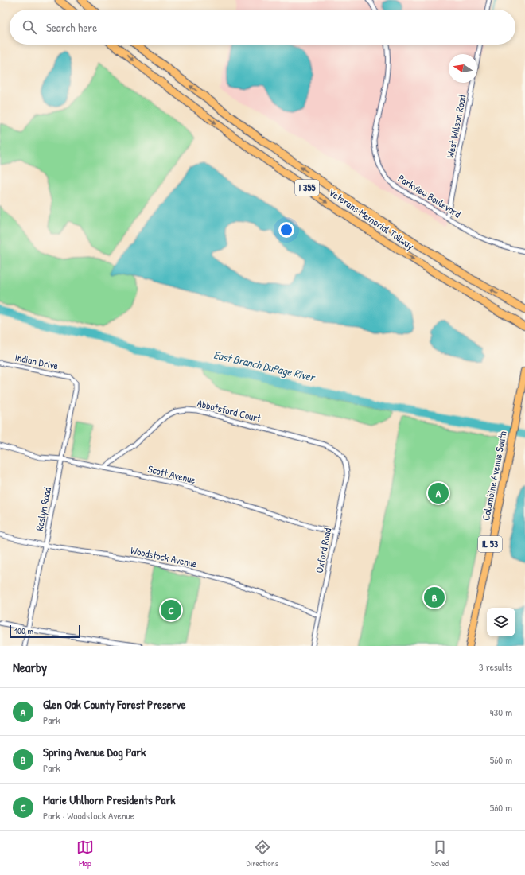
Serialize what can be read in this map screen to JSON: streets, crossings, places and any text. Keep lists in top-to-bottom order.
{
  "streets": {
    "highway": ["I 355", "Veterans Memorial Tollway"],
    "main road": ["Columbine Avenue South", "IL 53"],
    "street": [
      "West Wilson Road",
      "Parkview Boulevard",
      "Indian Drive",
      "Abbotsford Court",
      "Scott Avenue",
      "Roslyn Road",
      "Oxford Road",
      "Woodstock Avenue"
    ]
  },
  "crossings": [
    ["West Wilson Road", "Parkview Boulevard"],
    ["Indian Drive", "Roslyn Road"],
    ["Abbotsford Court", "Scott Avenue"],
    ["Abbotsford Court", "Oxford Road"],
    ["Scott Avenue", "Roslyn Road"],
    ["Scott Avenue", "Oxford Road"],
    ["Roslyn Road", "Woodstock Avenue"],
    ["Oxford Road", "Woodstock Avenue"]
  ],
  "water": ["East Branch DuPage River"],
  "scale_bar": "100 m",
  "north": "left",
  "page": {
    "search": "Search here",
    "pins": ["A", "B", "C"],
    "scale": "100 m",
    "heading": ["Nearby", "3 results"],
    "list": [
      {
        "mark": "A",
        "name": "Glen Oak County Forest Preserve",
        "note": "Park",
        "value": "430 m"
      },
      {
        "mark": "B",
        "name": "Spring Avenue Dog Park",
        "note": "Park",
        "value": "560 m"
      },
      {
        "mark": "C",
        "name": "Marie Uhlhorn Presidents Park",
        "note": "Park · Woodstock Avenue",
        "value": "560 m"
      }
    ],
    "nav": ["Map", "Directions", "Saved"]
  }
}
